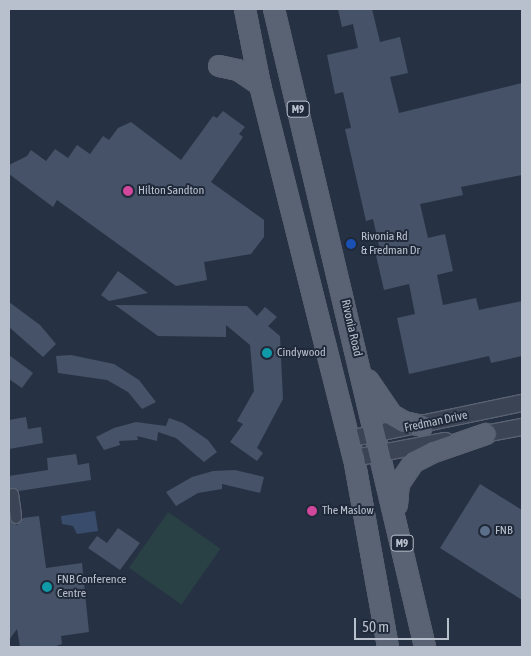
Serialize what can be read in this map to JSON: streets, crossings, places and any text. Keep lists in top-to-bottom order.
{
  "streets": {
    "main road": ["M9", "Rivonia Road"],
    "street": ["Fredman Drive"]
  },
  "crossings": [
    ["M9", "Fredman Drive"],
    ["Rivonia Road", "Fredman Drive"]
  ],
  "places": [
    "Hilton Sandton",
    "Rivonia Rd & Fredman Dr",
    "Cindywood",
    "The Maslow",
    "FNB",
    "FNB Conference Centre"
  ],
  "scale_bar": "50 m"
}
